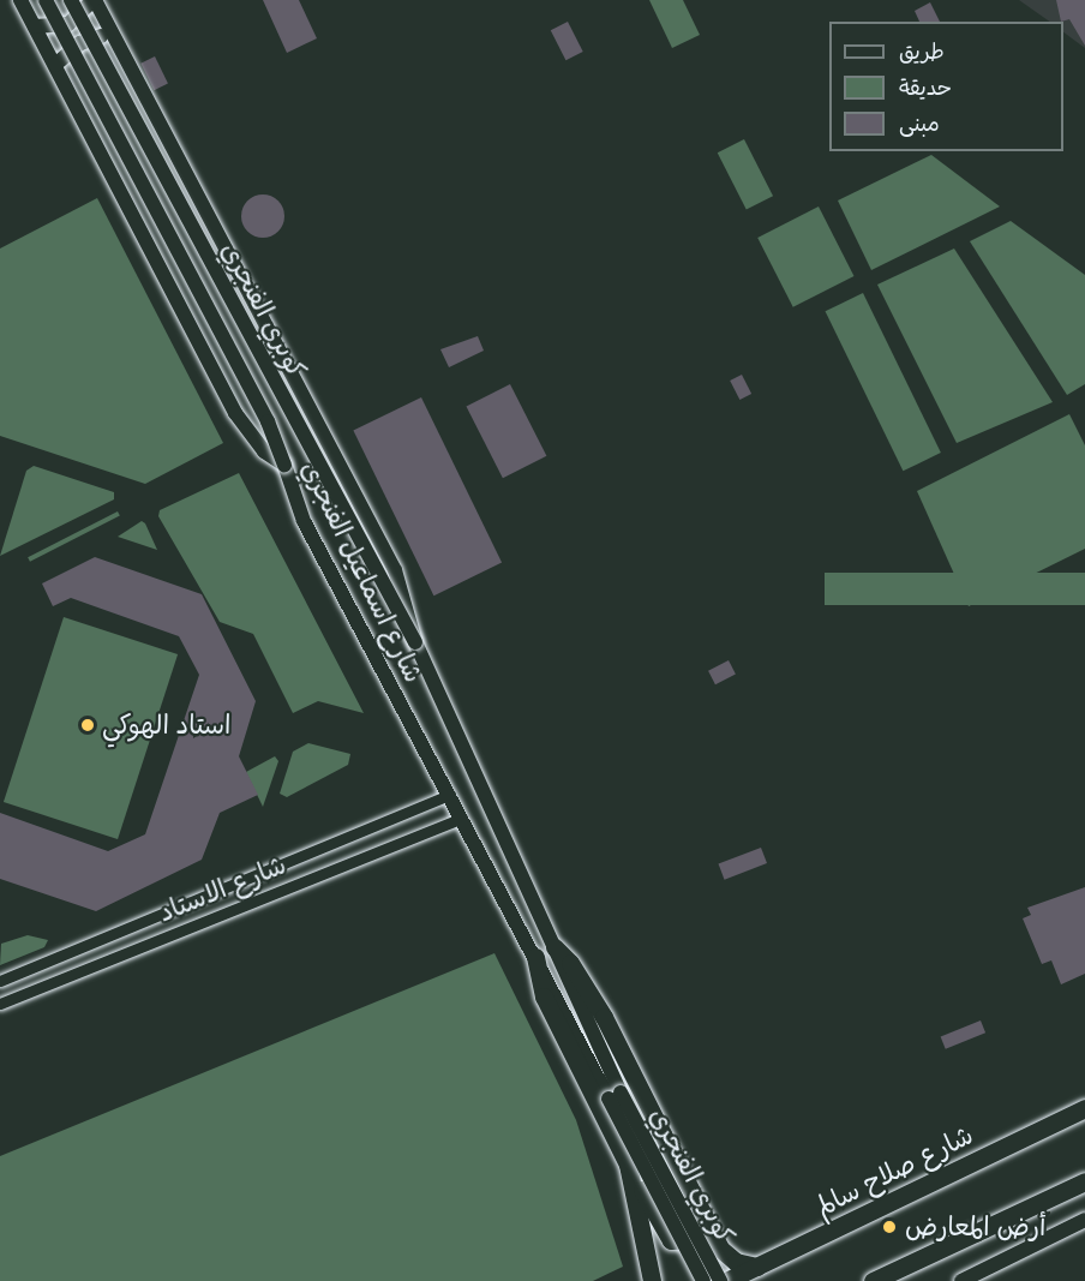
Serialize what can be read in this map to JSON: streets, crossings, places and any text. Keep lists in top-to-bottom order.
{
  "streets": {
    "highway": ["شارع صلاح سالم"],
    "main road": ["كوبري الفنجري", "شارع اسماعيل الفنجري"],
    "street": ["شارع الاستاد"]
  },
  "crossings": [
    ["كوبري الفنجري", "شارع اسماعيل الفنجري"],
    ["شارع اسماعيل الفنجري", "شارع الاستاد"]
  ],
  "places": ["استاد الهوكي", "أرض المعارض"],
  "legend": ["طريق", "حديقة", "مبنى"]
}
